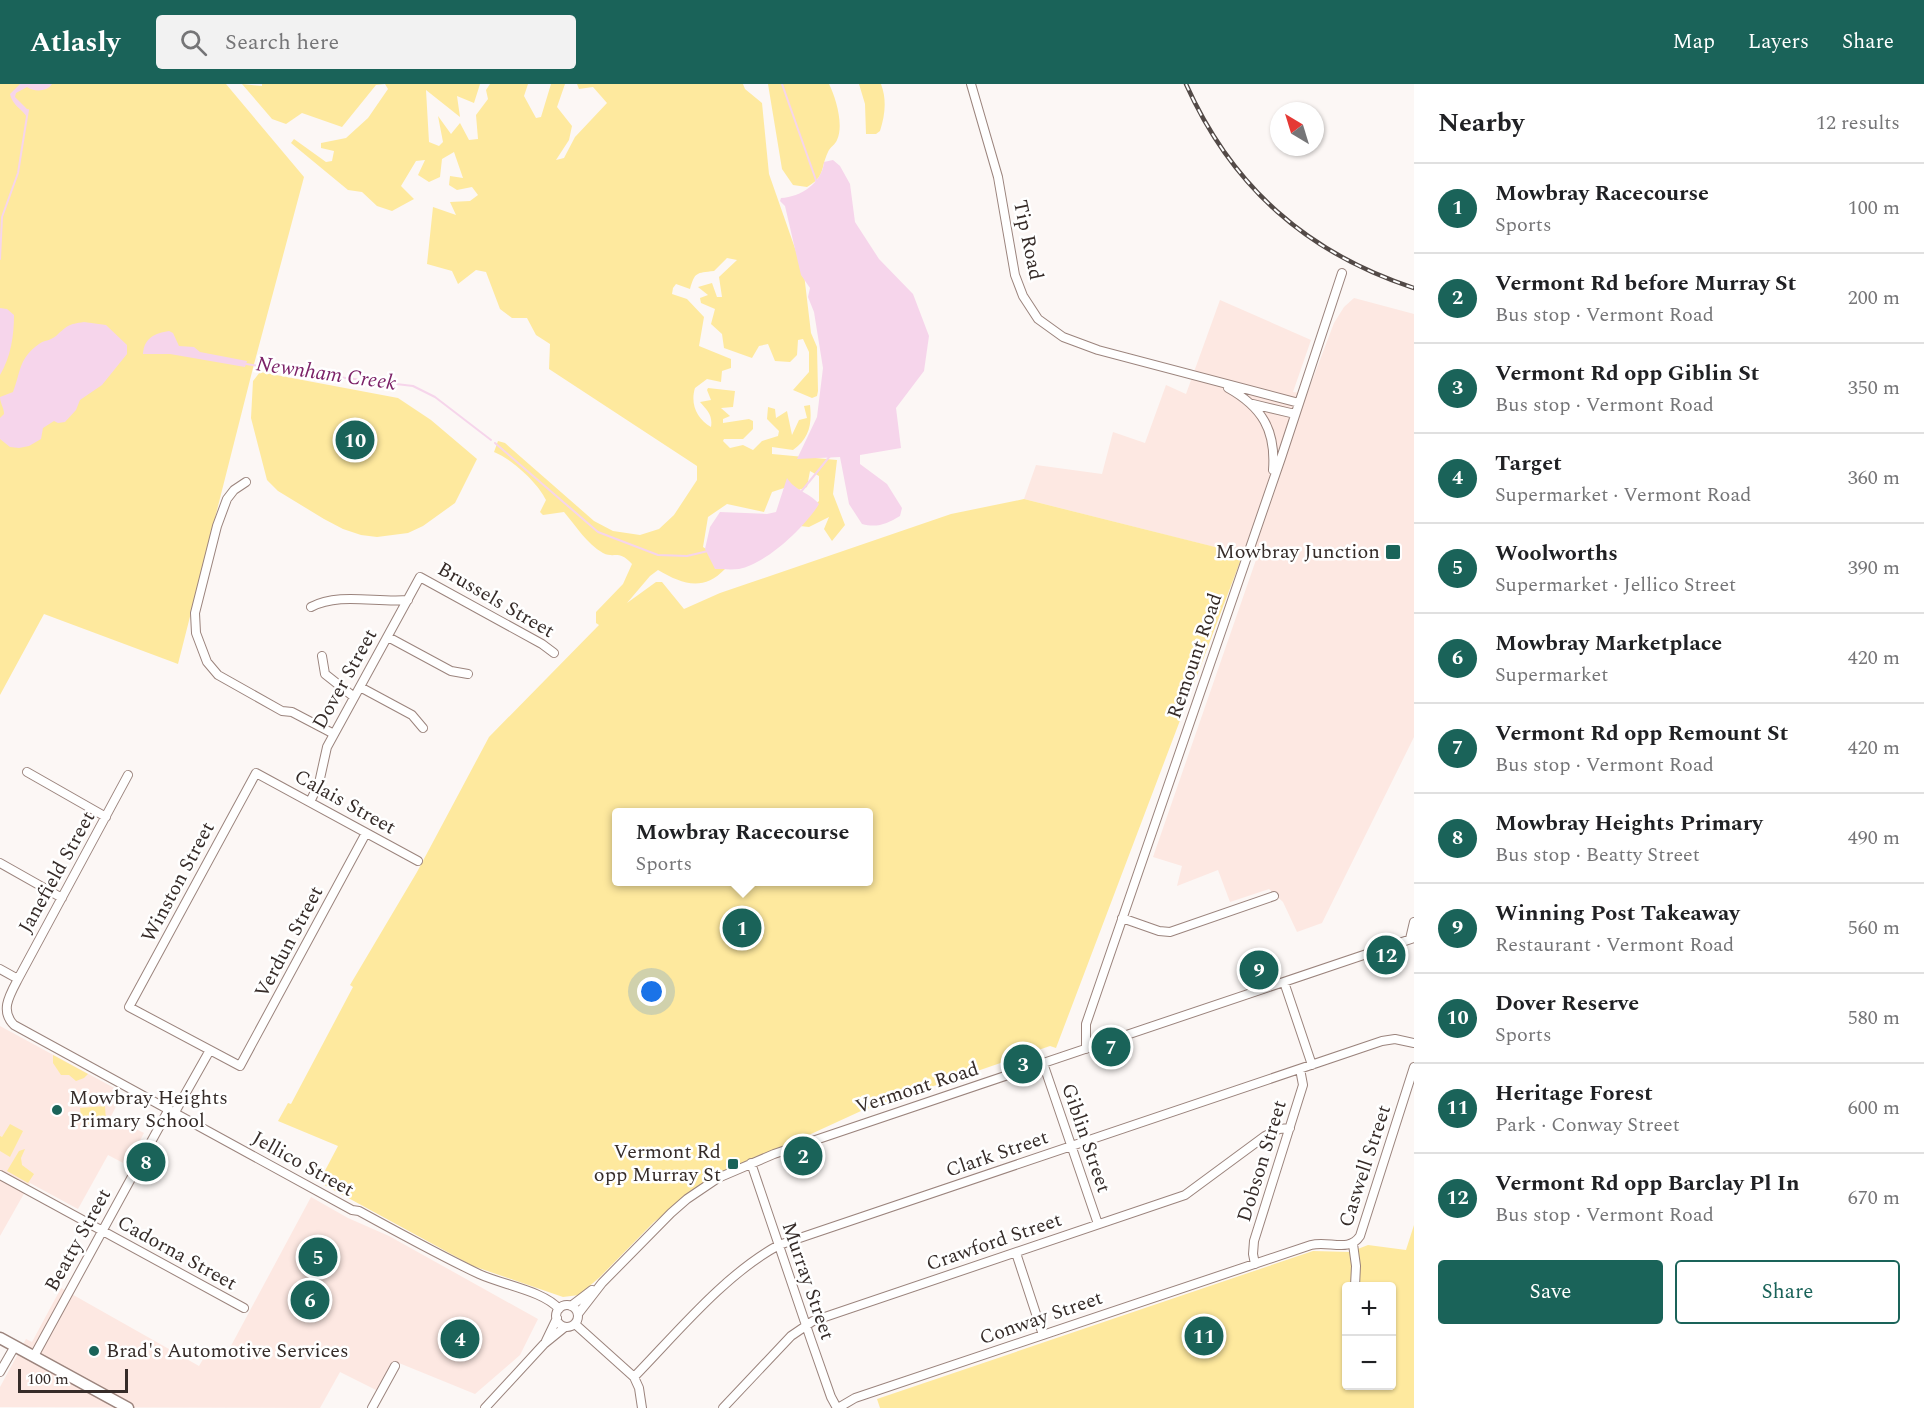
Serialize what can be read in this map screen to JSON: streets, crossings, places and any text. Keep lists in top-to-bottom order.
{
  "streets": {
    "street": [
      "Tip Road",
      "Brussels Street",
      "Remount Road",
      "Dover Street",
      "Calais Street",
      "Janefield Street",
      "Winston Street",
      "Verdun Street",
      "Vermont Road",
      "Giblin Street",
      "Clark Street",
      "Dobson Street",
      "Jellico Street",
      "Caswell Street",
      "Beatty Street",
      "Crawford Street",
      "Cadorna Street",
      "Murray Street",
      "Conway Street"
    ]
  },
  "crossings": [
    ["Tip Road", "Remount Road"],
    ["Brussels Street", "Dover Street"],
    ["Remount Road", "Vermont Road"],
    ["Dover Street", "Calais Street"],
    ["Calais Street", "Winston Street"],
    ["Calais Street", "Verdun Street"],
    ["Janefield Street", "Jellico Street"],
    ["Winston Street", "Verdun Street"],
    ["Winston Street", "Beatty Street"],
    ["Verdun Street", "Beatty Street"],
    ["Vermont Road", "Giblin Street"],
    ["Vermont Road", "Jellico Street"],
    ["Vermont Road", "Murray Street"],
    ["Giblin Street", "Clark Street"],
    ["Giblin Street", "Crawford Street"],
    ["Clark Street", "Dobson Street"],
    ["Clark Street", "Murray Street"],
    ["Dobson Street", "Caswell Street"],
    ["Dobson Street", "Crawford Street"],
    ["Dobson Street", "Conway Street"],
    ["Jellico Street", "Beatty Street"],
    ["Caswell Street", "Conway Street"],
    ["Beatty Street", "Cadorna Street"],
    ["Crawford Street", "Murray Street"],
    ["Murray Street", "Conway Street"]
  ],
  "water": ["Newnham Creek"],
  "places": {
    "transit": ["Mowbray Junction", "Vermont Rd opp Murray St"],
    "other": ["Mowbray Heights Primary School", "Brad's Automotive Services"]
  },
  "scale_bar": "100 m",
  "north": "top left",
  "page": {
    "header": "Atlasly",
    "search": "Search here",
    "nav": ["Map", "Layers", "Share"],
    "heading": ["Nearby", "12 results"],
    "list": [
      {
        "mark": "1",
        "name": "Mowbray Racecourse",
        "note": "Sports",
        "value": "100 m"
      },
      {
        "mark": "2",
        "name": "Vermont Rd before Murray St",
        "note": "Bus stop · Vermont Road",
        "value": "200 m"
      },
      {
        "mark": "3",
        "name": "Vermont Rd opp Giblin St",
        "note": "Bus stop · Vermont Road",
        "value": "350 m"
      },
      {
        "mark": "4",
        "name": "Target",
        "note": "Supermarket · Vermont Road",
        "value": "360 m"
      },
      {
        "mark": "5",
        "name": "Woolworths",
        "note": "Supermarket · Jellico Street",
        "value": "390 m"
      },
      {
        "mark": "6",
        "name": "Mowbray Marketplace",
        "note": "Supermarket",
        "value": "420 m"
      },
      {
        "mark": "7",
        "name": "Vermont Rd opp Remount St",
        "note": "Bus stop · Vermont Road",
        "value": "420 m"
      },
      {
        "mark": "8",
        "name": "Mowbray Heights Primary",
        "note": "Bus stop · Beatty Street",
        "value": "490 m"
      },
      {
        "mark": "9",
        "name": "Winning Post Takeaway",
        "note": "Restaurant · Vermont Road",
        "value": "560 m"
      },
      {
        "mark": "10",
        "name": "Dover Reserve",
        "note": "Sports",
        "value": "580 m"
      },
      {
        "mark": "11",
        "name": "Heritage Forest",
        "note": "Park · Conway Street",
        "value": "600 m"
      },
      {
        "mark": "12",
        "name": "Vermont Rd opp Barclay Pl In",
        "note": "Bus stop · Vermont Road",
        "value": "670 m"
      }
    ],
    "pins": [
      "10",
      "1",
      "12",
      "9",
      "7",
      "3",
      "2",
      "8",
      "5",
      "6",
      "11",
      "4"
    ],
    "popup": ["Mowbray Racecourse", "Sports"],
    "buttons": ["Save", "Share"],
    "map_buttons": ["+", "−"],
    "scale": "100 m"
  }
}
